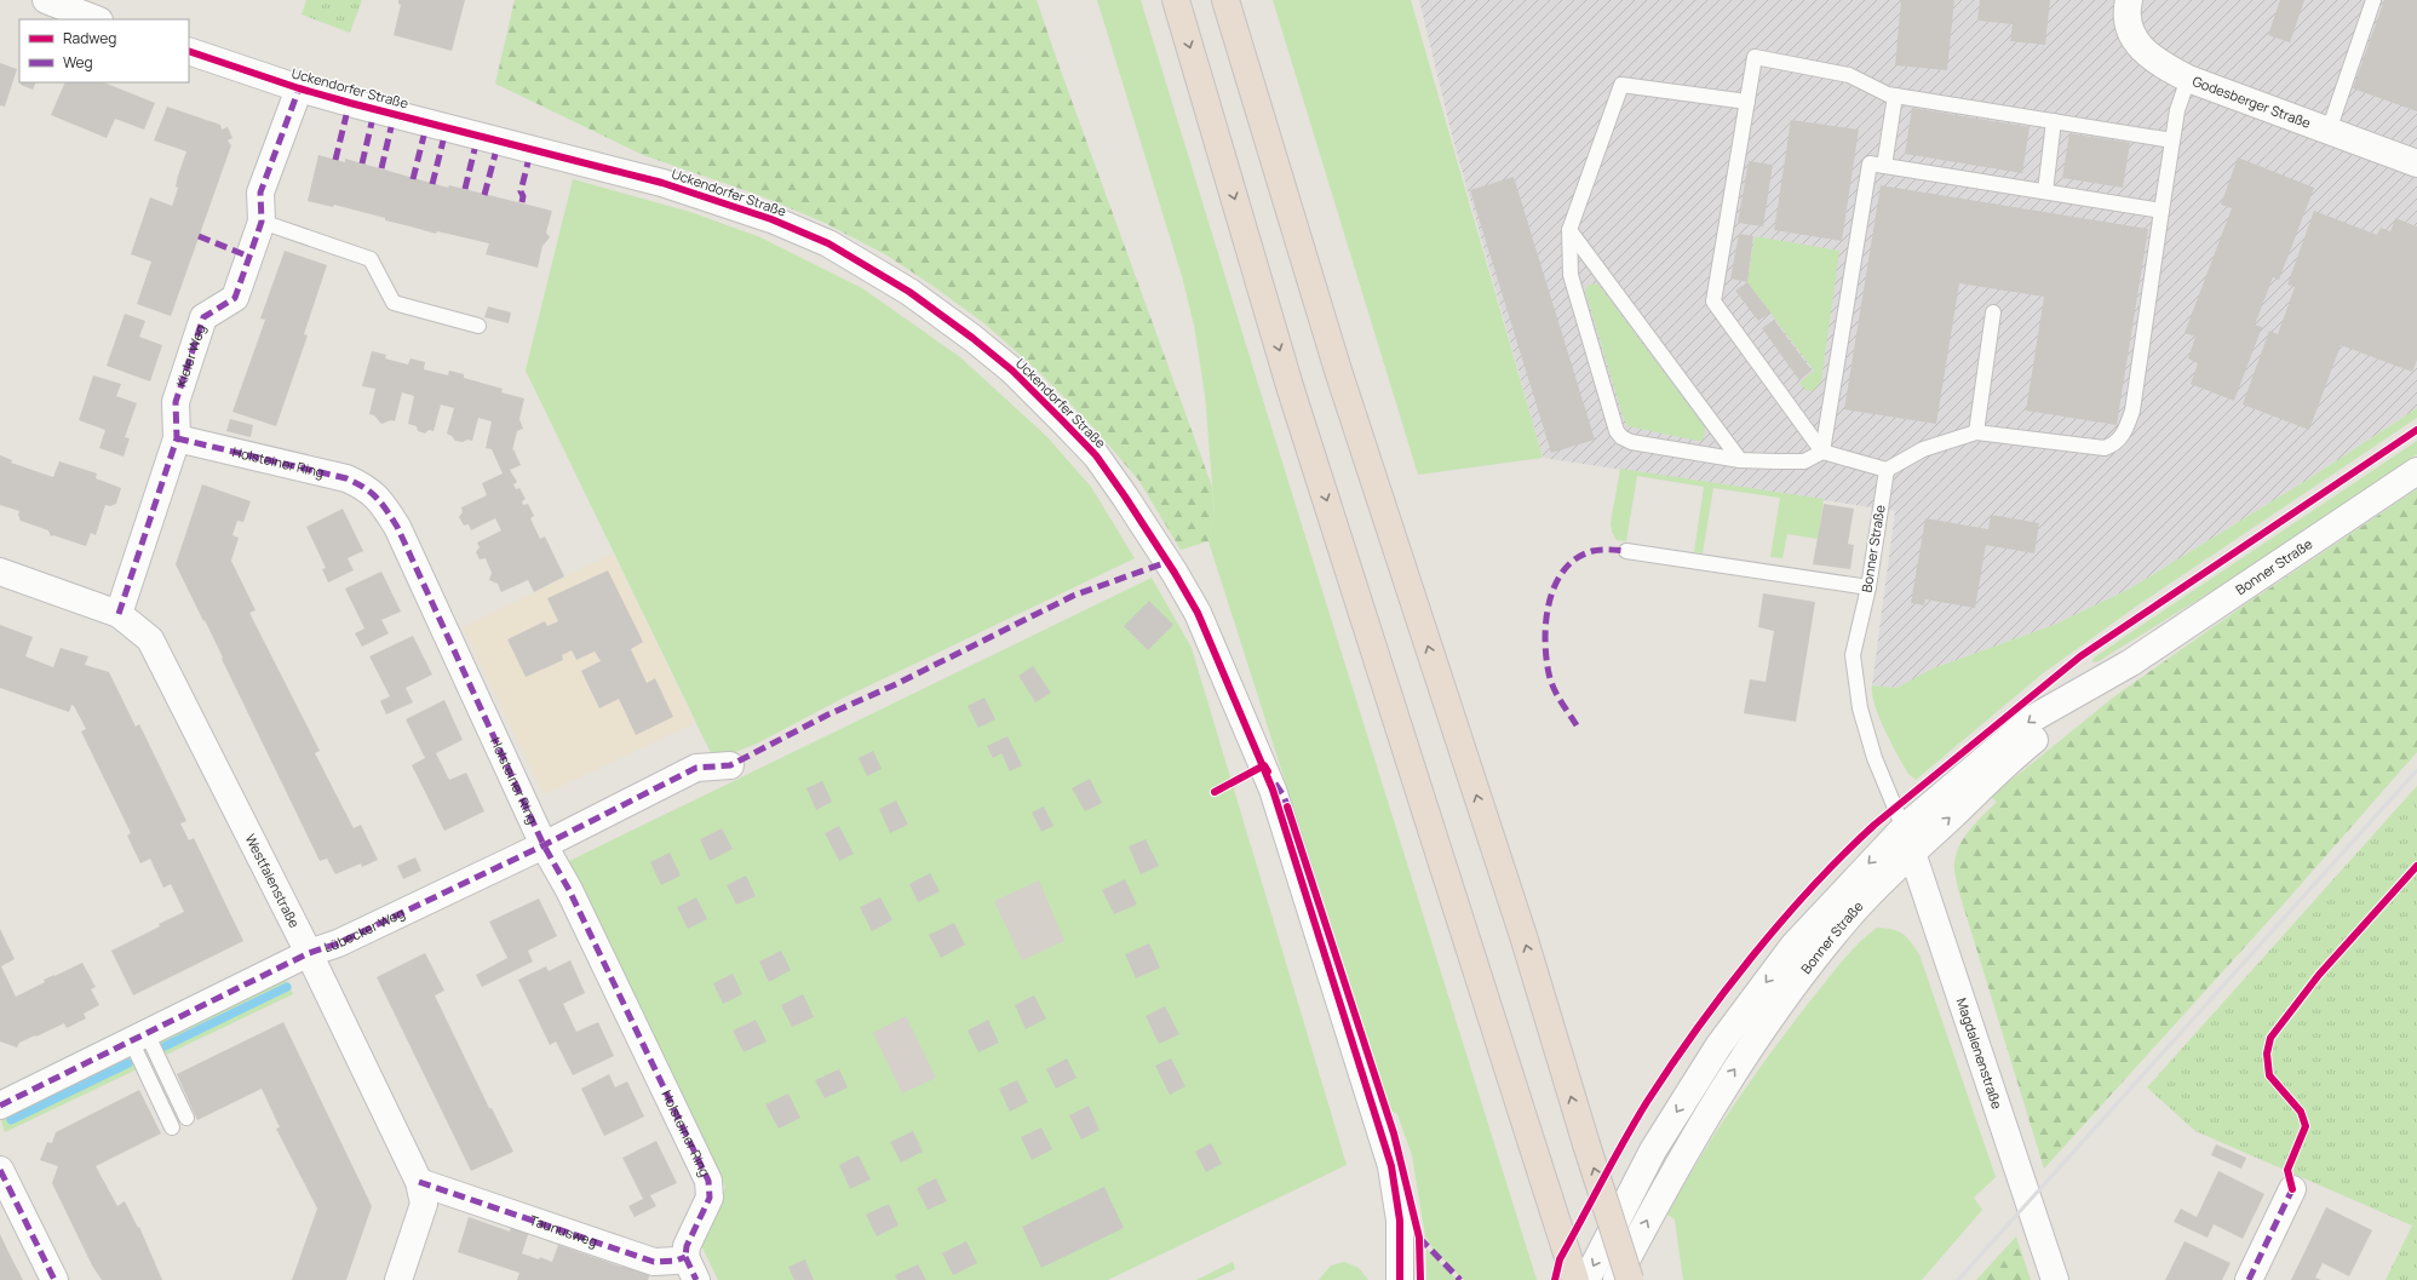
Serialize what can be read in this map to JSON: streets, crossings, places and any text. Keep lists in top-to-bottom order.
{
  "streets": {
    "street": [
      "Uckendorfer Straße",
      "Godesberger Straße",
      "Kieler Weg",
      "Holsteiner Ring",
      "Bonner Straße",
      "Westfalenstraße",
      "Lübecker Weg",
      "Magdalenenstraße",
      "Taunusweg"
    ]
  },
  "crossings": [
    ["Uckendorfer Straße", "Kieler Weg"],
    ["Kieler Weg", "Holsteiner Ring"],
    ["Kieler Weg", "Westfalenstraße"],
    ["Holsteiner Ring", "Lübecker Weg"],
    ["Holsteiner Ring", "Taunusweg"],
    ["Bonner Straße", "Magdalenenstraße"],
    ["Westfalenstraße", "Lübecker Weg"],
    ["Westfalenstraße", "Taunusweg"]
  ],
  "legend": ["Radweg", "Weg"]
}
